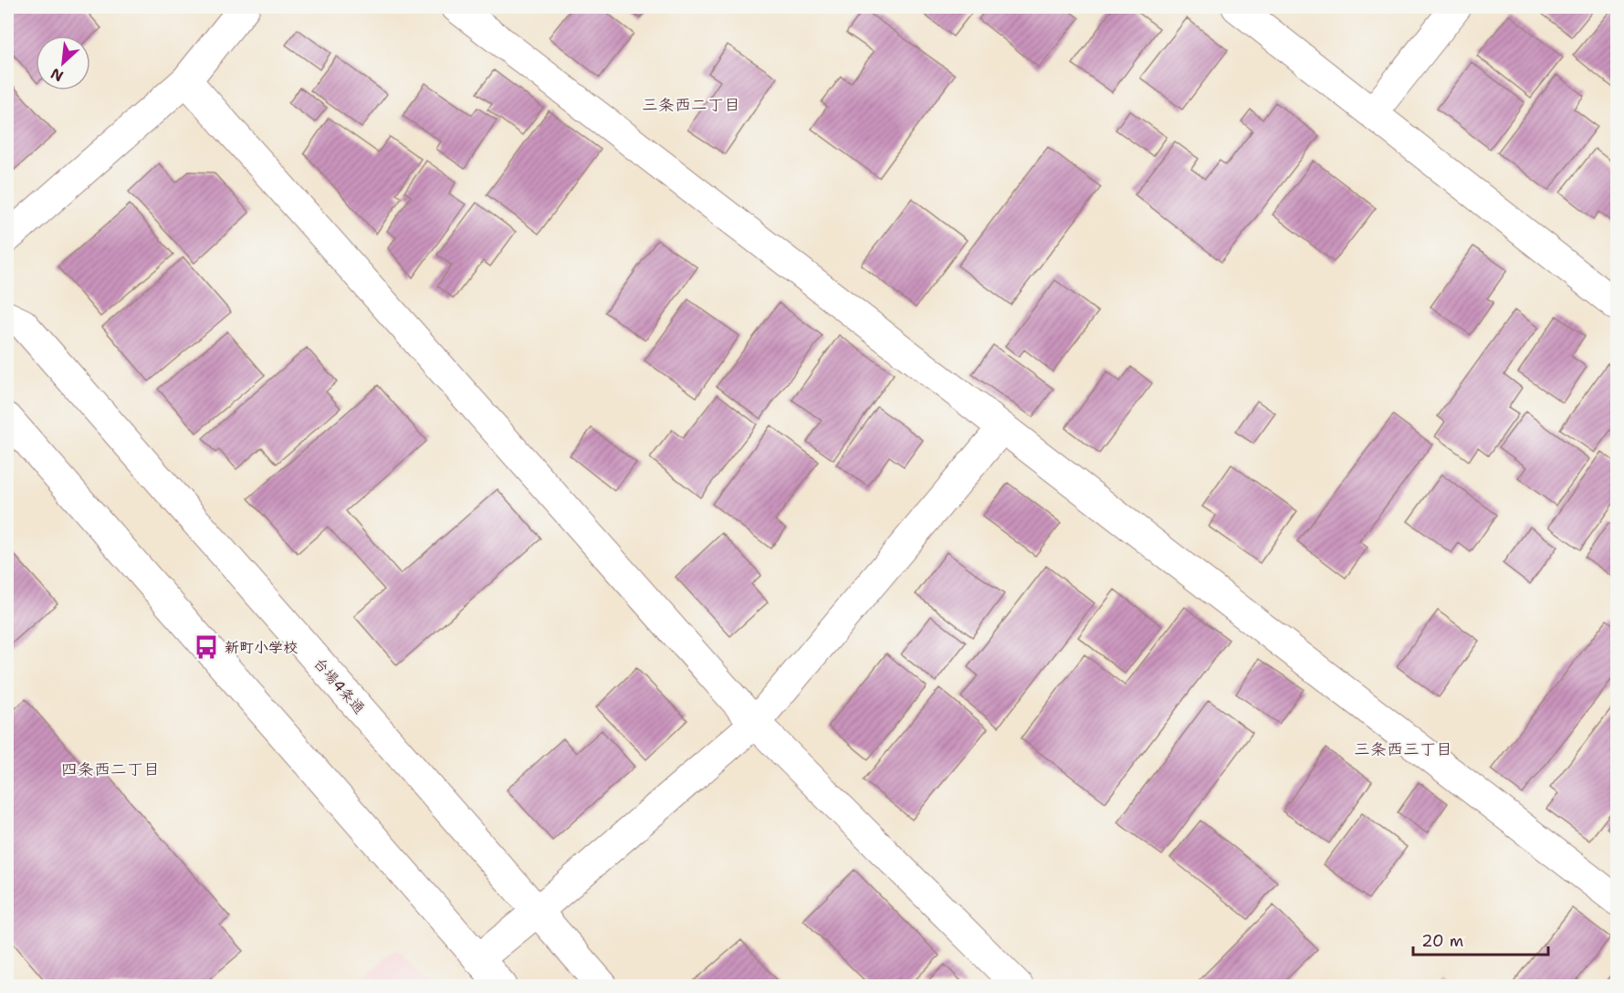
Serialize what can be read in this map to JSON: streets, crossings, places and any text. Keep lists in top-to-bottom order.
{
  "streets": {
    "main road": ["台場4条通"]
  },
  "districts": ["三条西二丁目", "三条西三丁目", "四条西二丁目"],
  "places": {
    "bus stop": ["新町小学校"]
  },
  "scale_bar": "20 m",
  "north": "bottom left"
}
